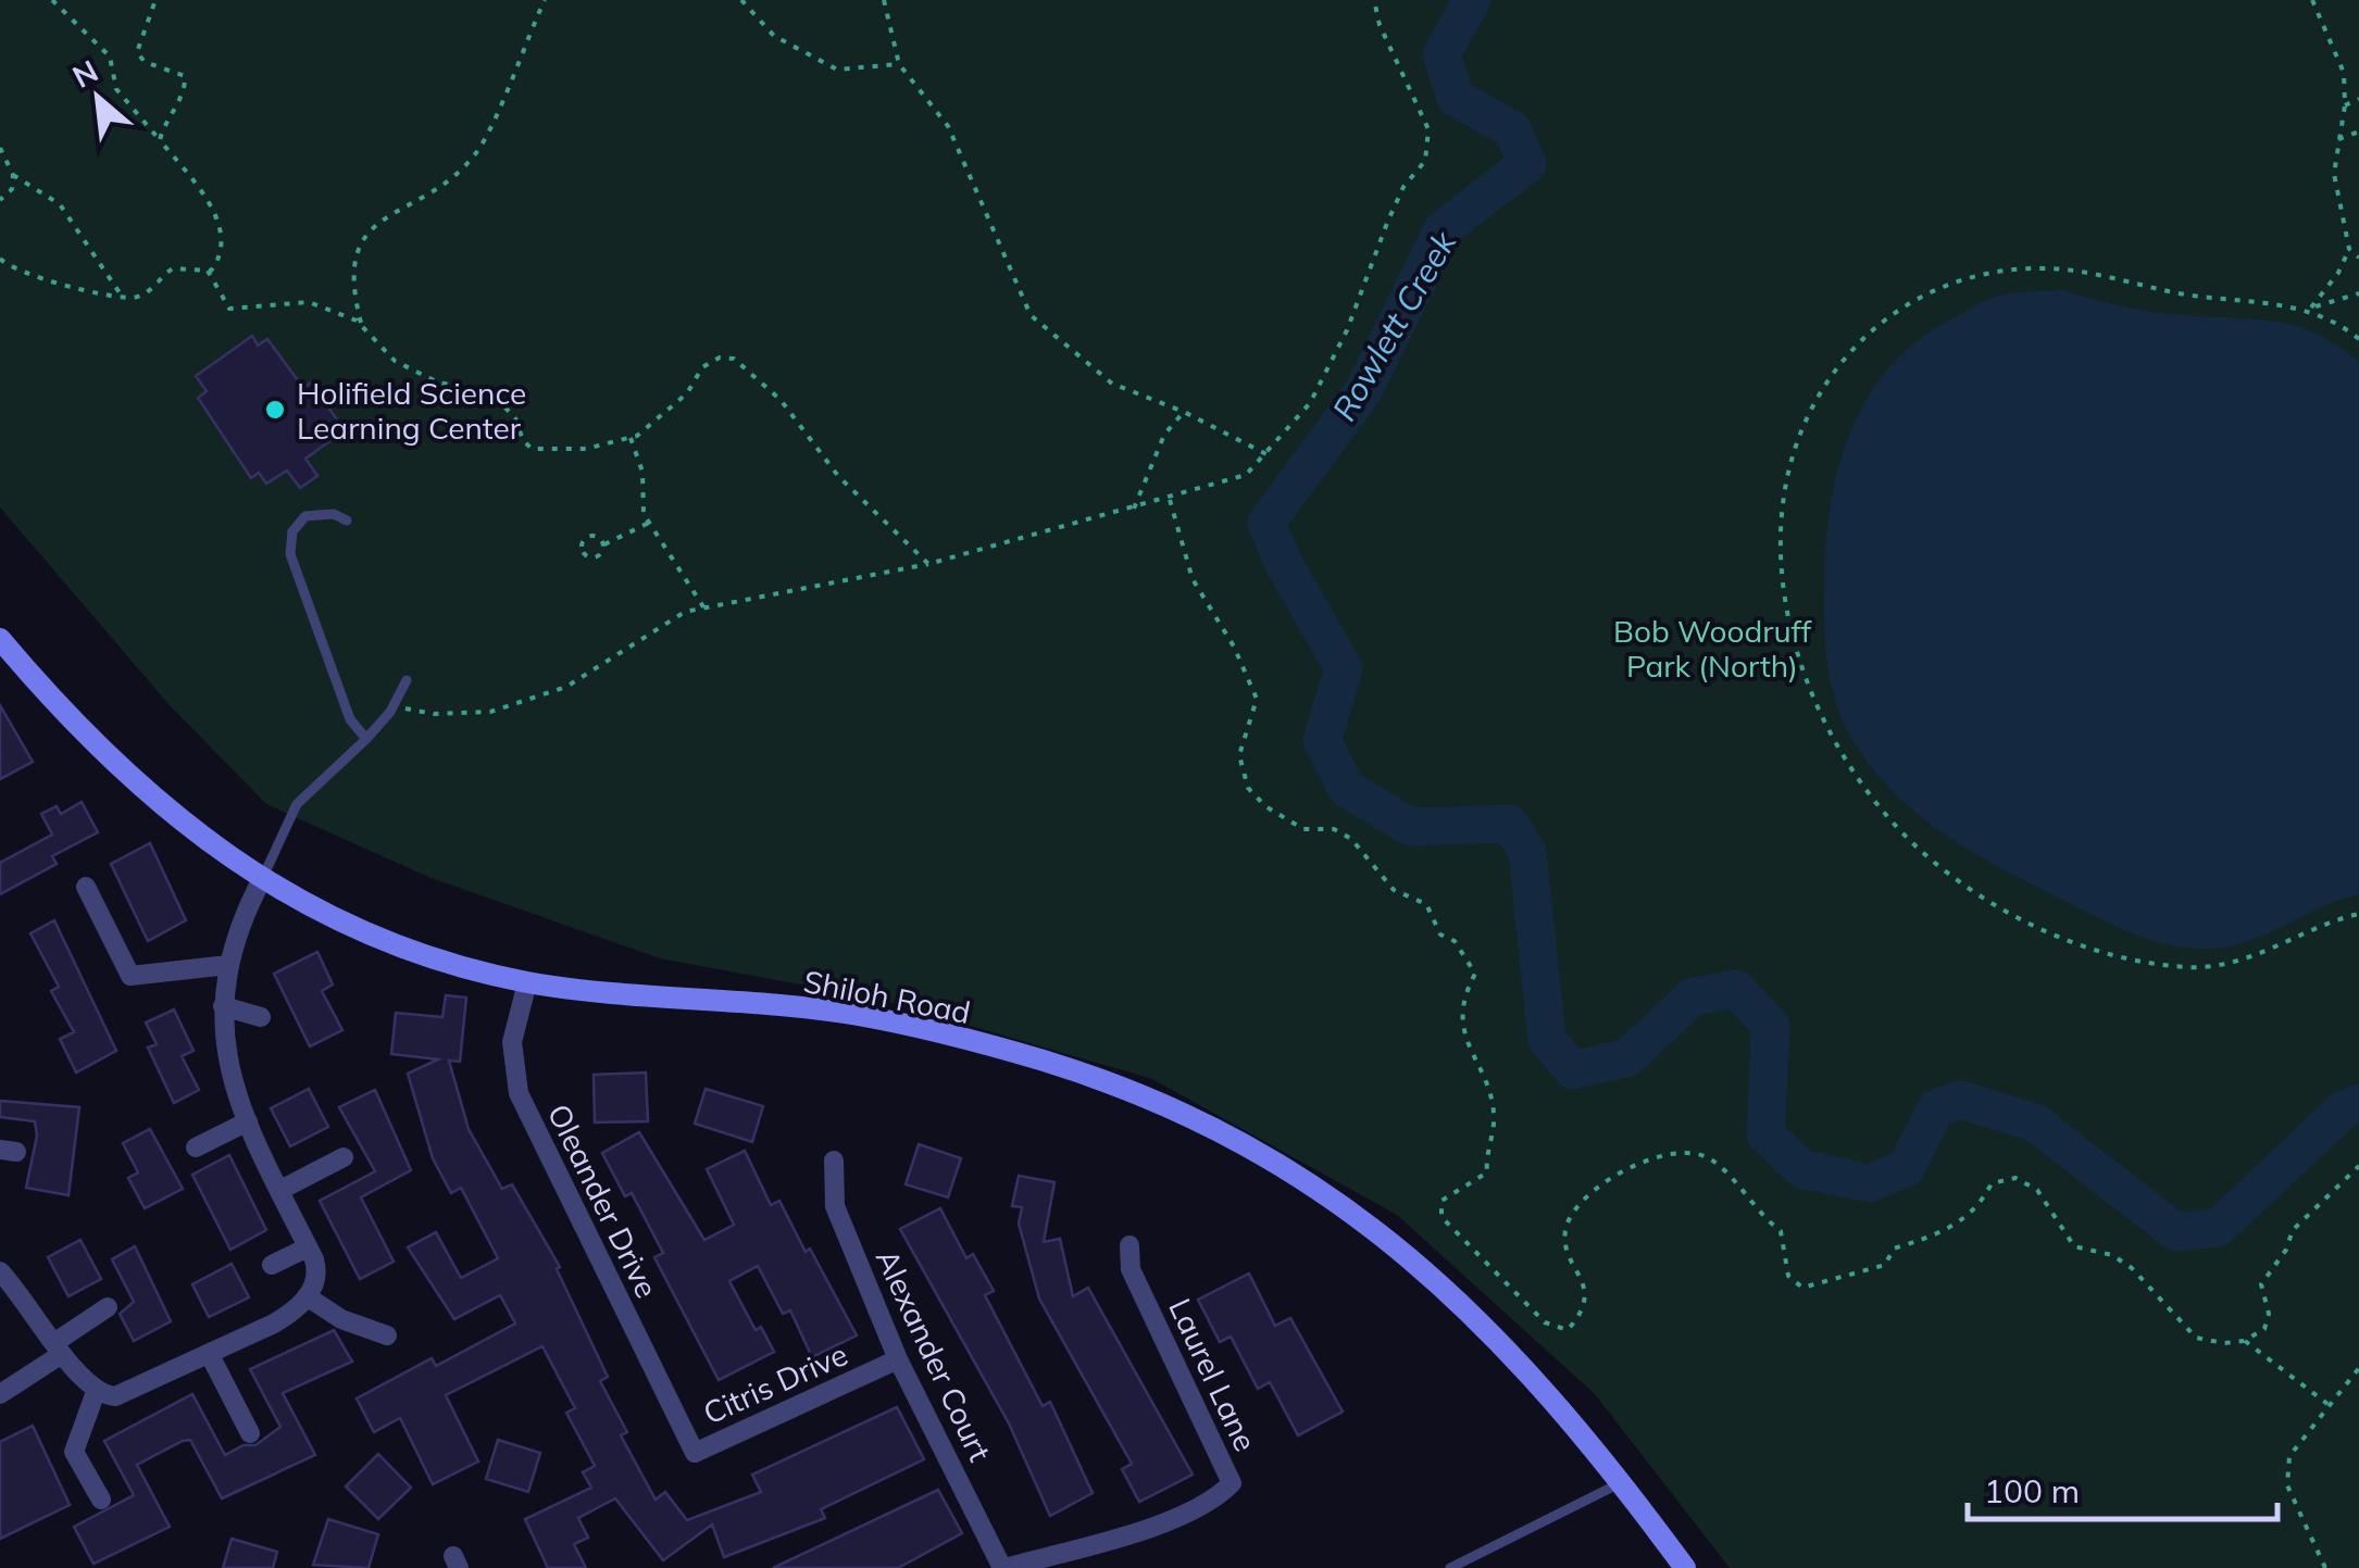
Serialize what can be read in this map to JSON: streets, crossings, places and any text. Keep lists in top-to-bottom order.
{
  "streets": {
    "main road": ["Shiloh Road"],
    "street": [
      "Oleander Drive",
      "Alexander Court",
      "Laurel Lane",
      "Citris Drive"
    ]
  },
  "crossings": [
    ["Shiloh Road", "Oleander Drive"],
    ["Oleander Drive", "Citris Drive"],
    ["Alexander Court", "Laurel Lane"],
    ["Alexander Court", "Citris Drive"]
  ],
  "water": ["Rowlett Creek"],
  "parks": ["Bob Woodruff Park (North)"],
  "places": ["Holifield Science Learning Center"],
  "scale_bar": "100 m",
  "north": "top left"
}
